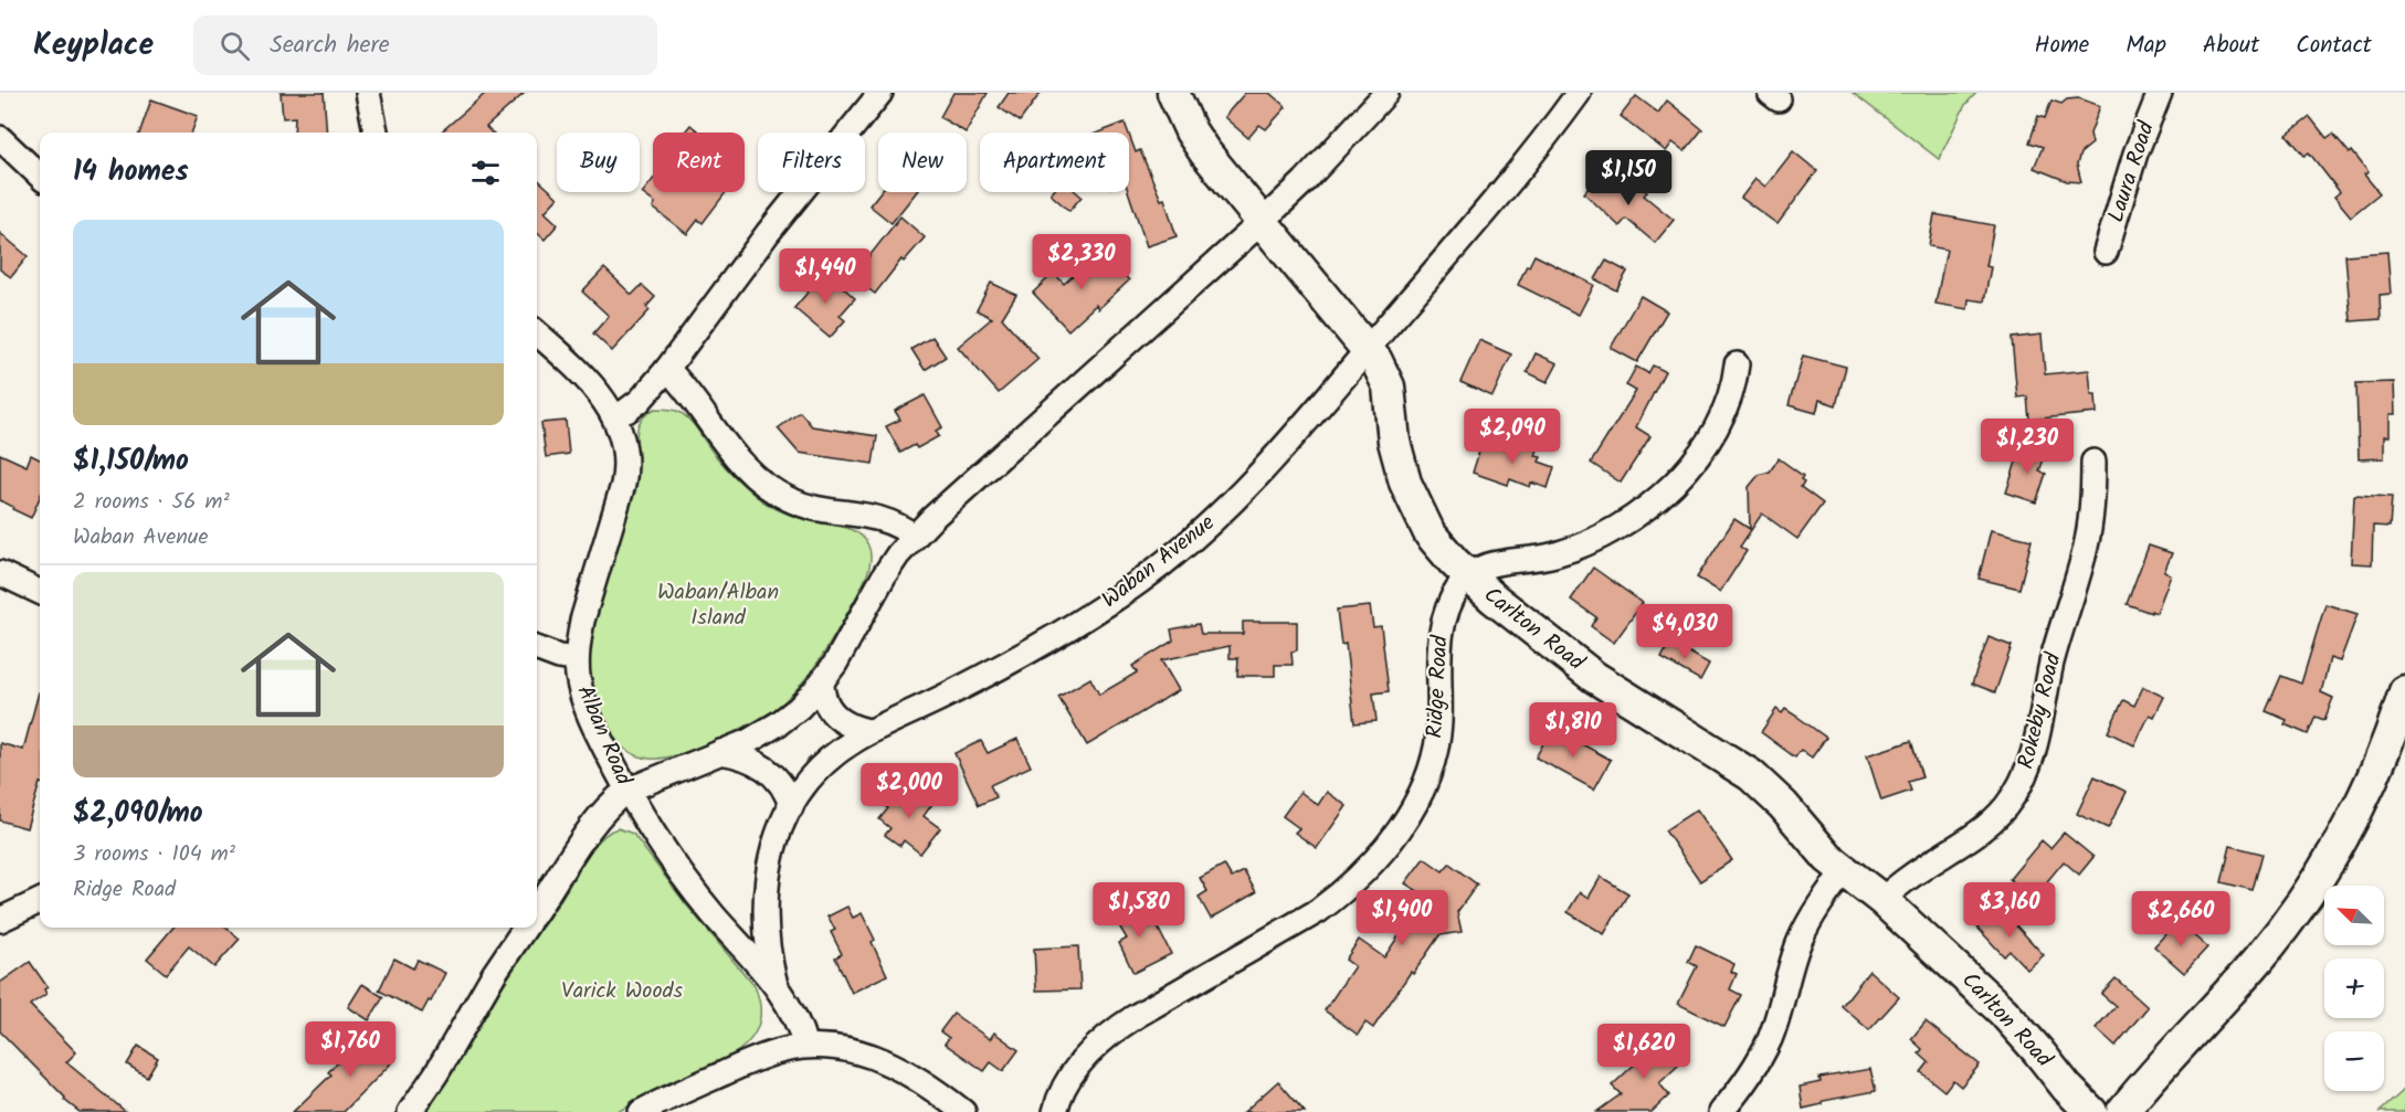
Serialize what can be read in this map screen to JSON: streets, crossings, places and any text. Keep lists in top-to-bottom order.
{
  "streets": {
    "street": [
      "Laura Road",
      "Waban Avenue",
      "Carlton Road",
      "Ridge Road",
      "Rokeby Road",
      "Alban Road"
    ]
  },
  "crossings": [
    ["Waban Avenue", "Carlton Road"],
    ["Waban Avenue", "Alban Road"],
    ["Carlton Road", "Ridge Road"],
    ["Carlton Road", "Rokeby Road"]
  ],
  "parks": ["Waban/Alban Island", "Varick Woods"],
  "north": "top left",
  "page": {
    "header": "Keyplace",
    "search": "Search here",
    "nav": [
      "Home",
      "Map",
      "About",
      "Contact"
    ],
    "chip": [
      "Buy",
      "Rent",
      "Filters",
      "New",
      "Apartment"
    ],
    "heading": "14 homes",
    "price": [
      "$1,150",
      "$2,330",
      "$1,440",
      "$2,090",
      "$1,230",
      "$4,030",
      "$1,810",
      "$2,000",
      "$1,580",
      "$3,160",
      "$1,400",
      "$2,660",
      "$1,760",
      "$1,620"
    ],
    "list": [
      {
        "name": "$1,150/mo",
        "note": "2 rooms · 56 m² · Waban Avenue"
      },
      {
        "name": "$2,090/mo",
        "note": "3 rooms · 104 m² · Ridge Road"
      }
    ],
    "map_buttons": ["+", "−"]
  }
}
